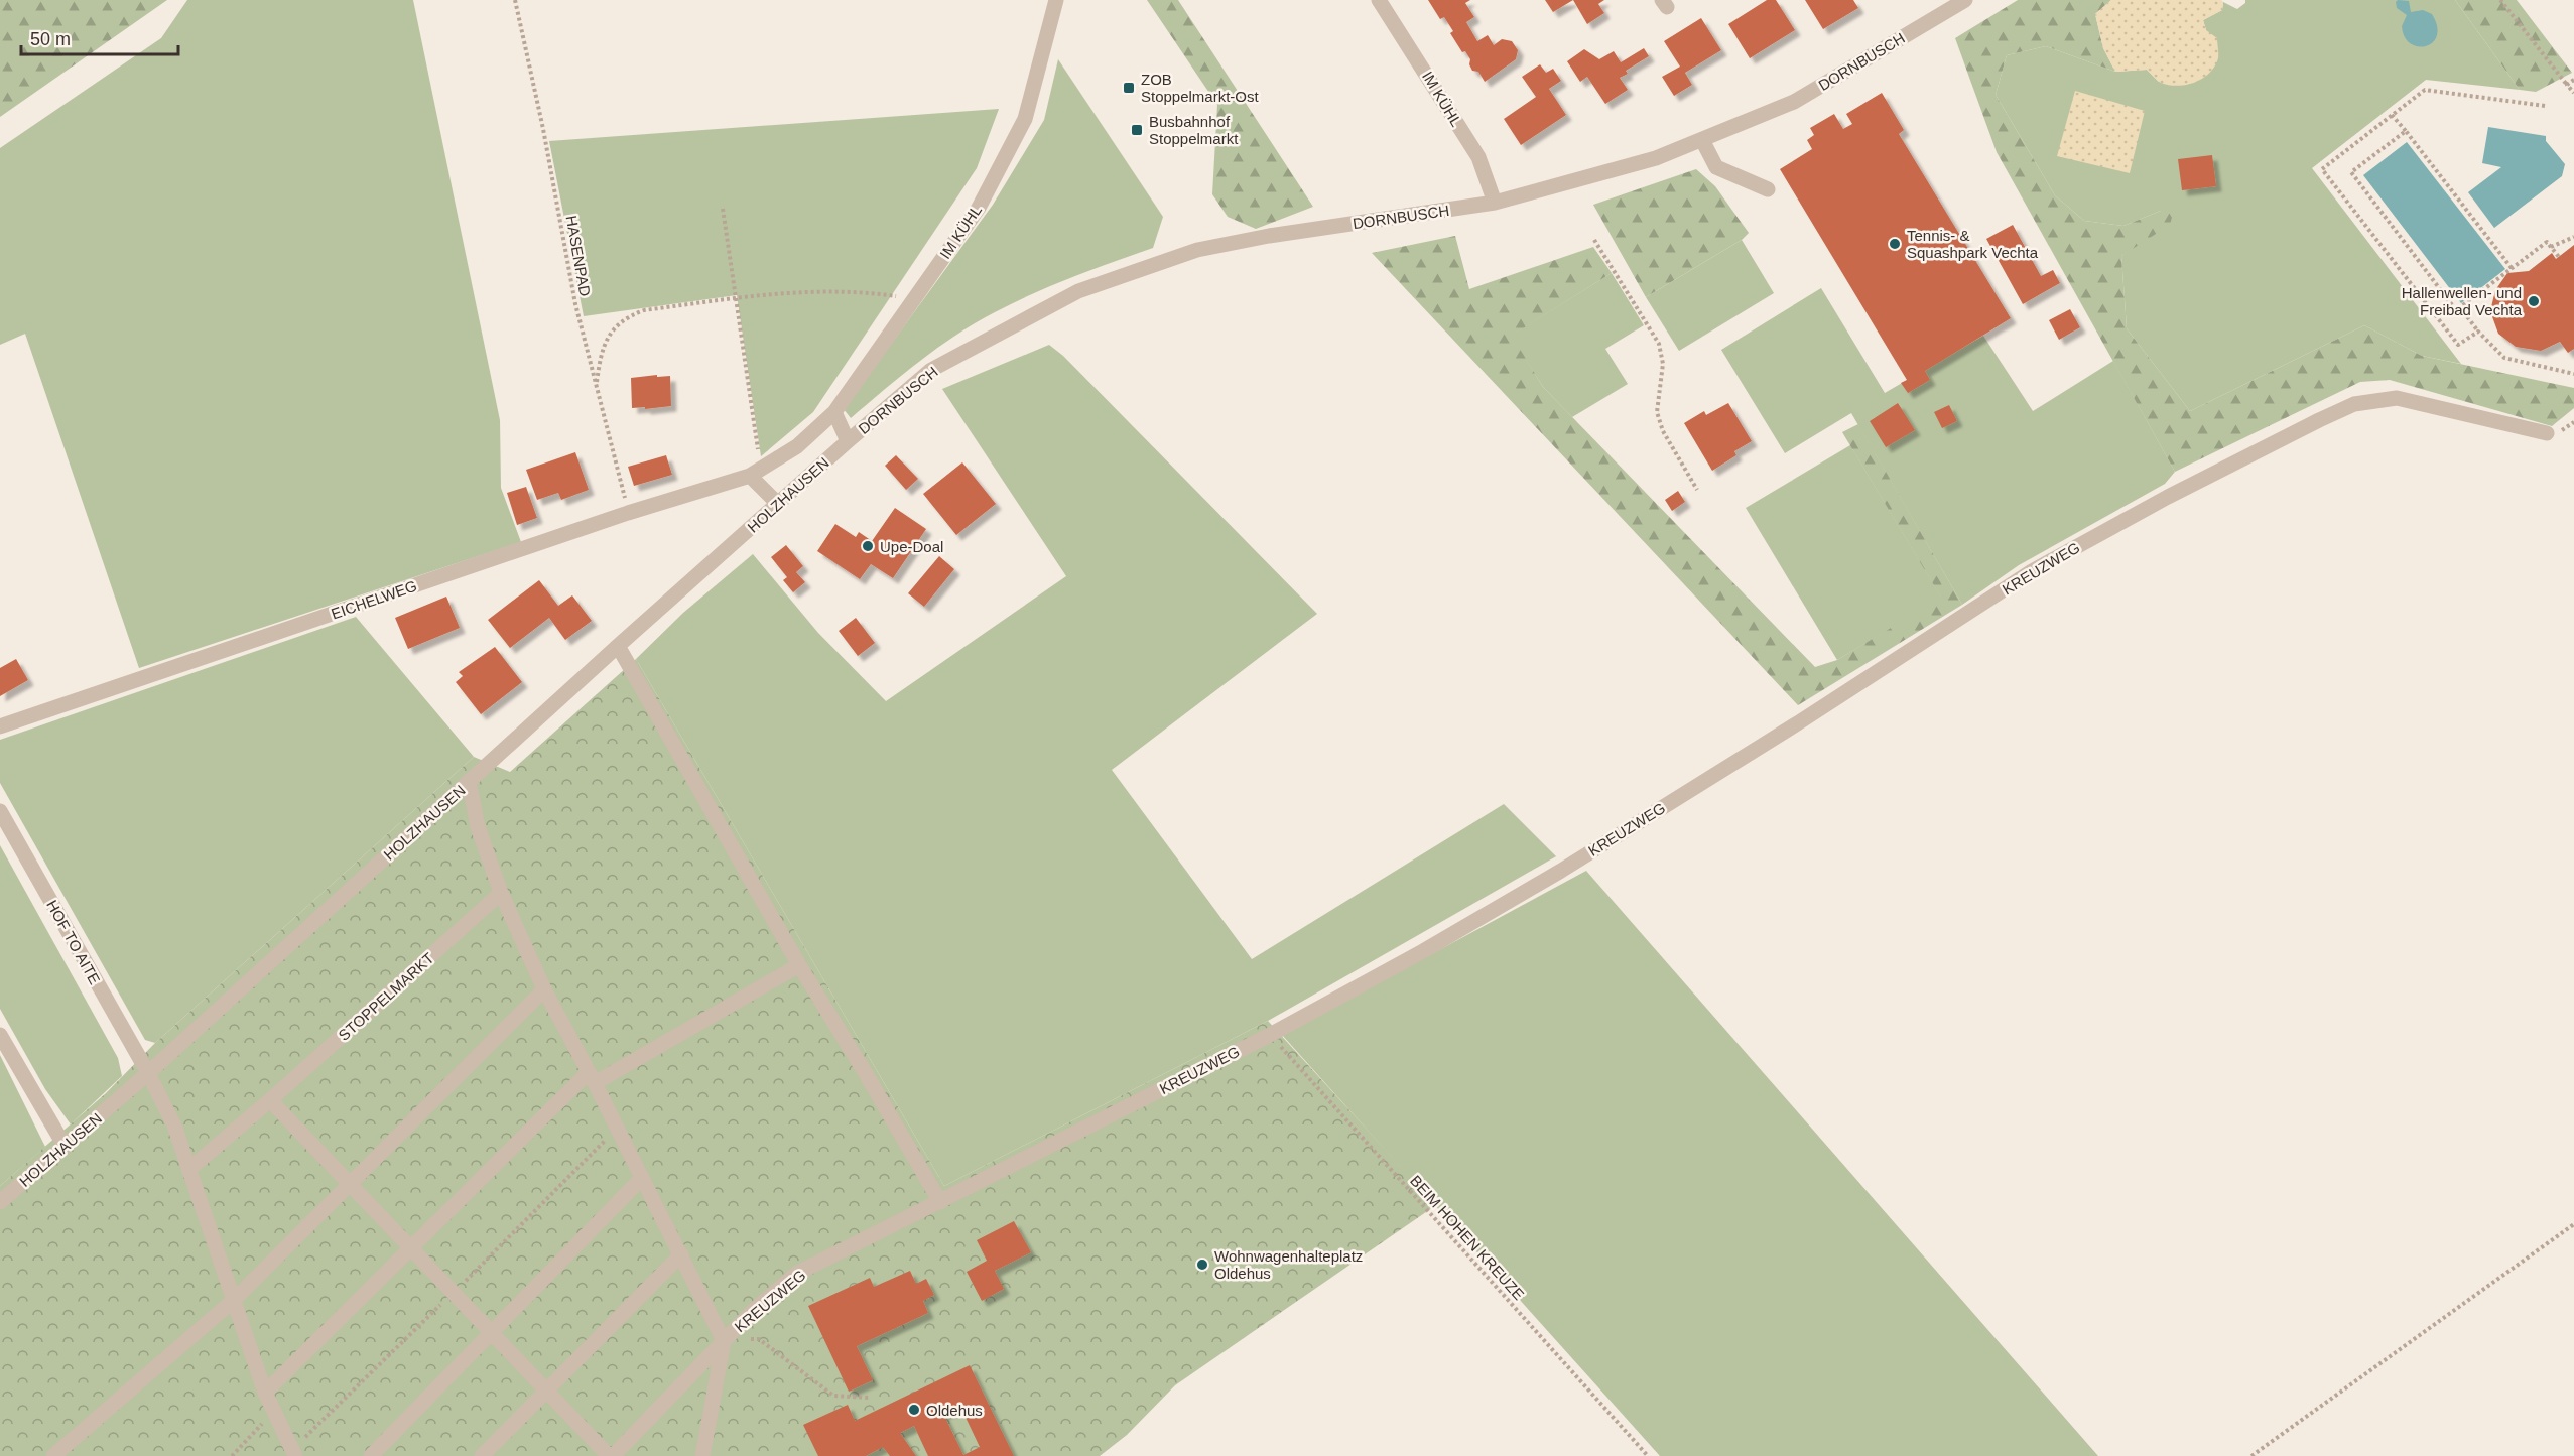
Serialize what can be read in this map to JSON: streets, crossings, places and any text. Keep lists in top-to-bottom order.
{
  "streets": {
    "street": [
      "DORNBUSCH",
      "IM KÜHL",
      "HOLZHAUSEN",
      "KREUZWEG",
      "EICHELWEG",
      "HOF TO AITE",
      "STOPPELMARKT"
    ],
    "path": ["HASENPAD", "BEIM HOHEN KREUZE"]
  },
  "crossings": [
    ["DORNBUSCH", "IM KÜHL"],
    ["DORNBUSCH", "HOLZHAUSEN"],
    ["IM KÜHL", "EICHELWEG"],
    ["HASENPAD", "EICHELWEG"],
    ["HOLZHAUSEN", "HOF TO AITE"],
    ["KREUZWEG", "BEIM HOHEN KREUZE"]
  ],
  "places": {
    "transit": ["ZOB Stoppelmarkt-Ost", "Busbahnhof Stoppelmarkt"],
    "other": [
      "Tennis- & Squashpark Vechta",
      "Hallenwellen- und Freibad Vechta",
      "Upe-Doal",
      "Wohnwagenhalteplatz Oldehus",
      "Oldehus"
    ]
  },
  "scale_bar": "50 m"
}
